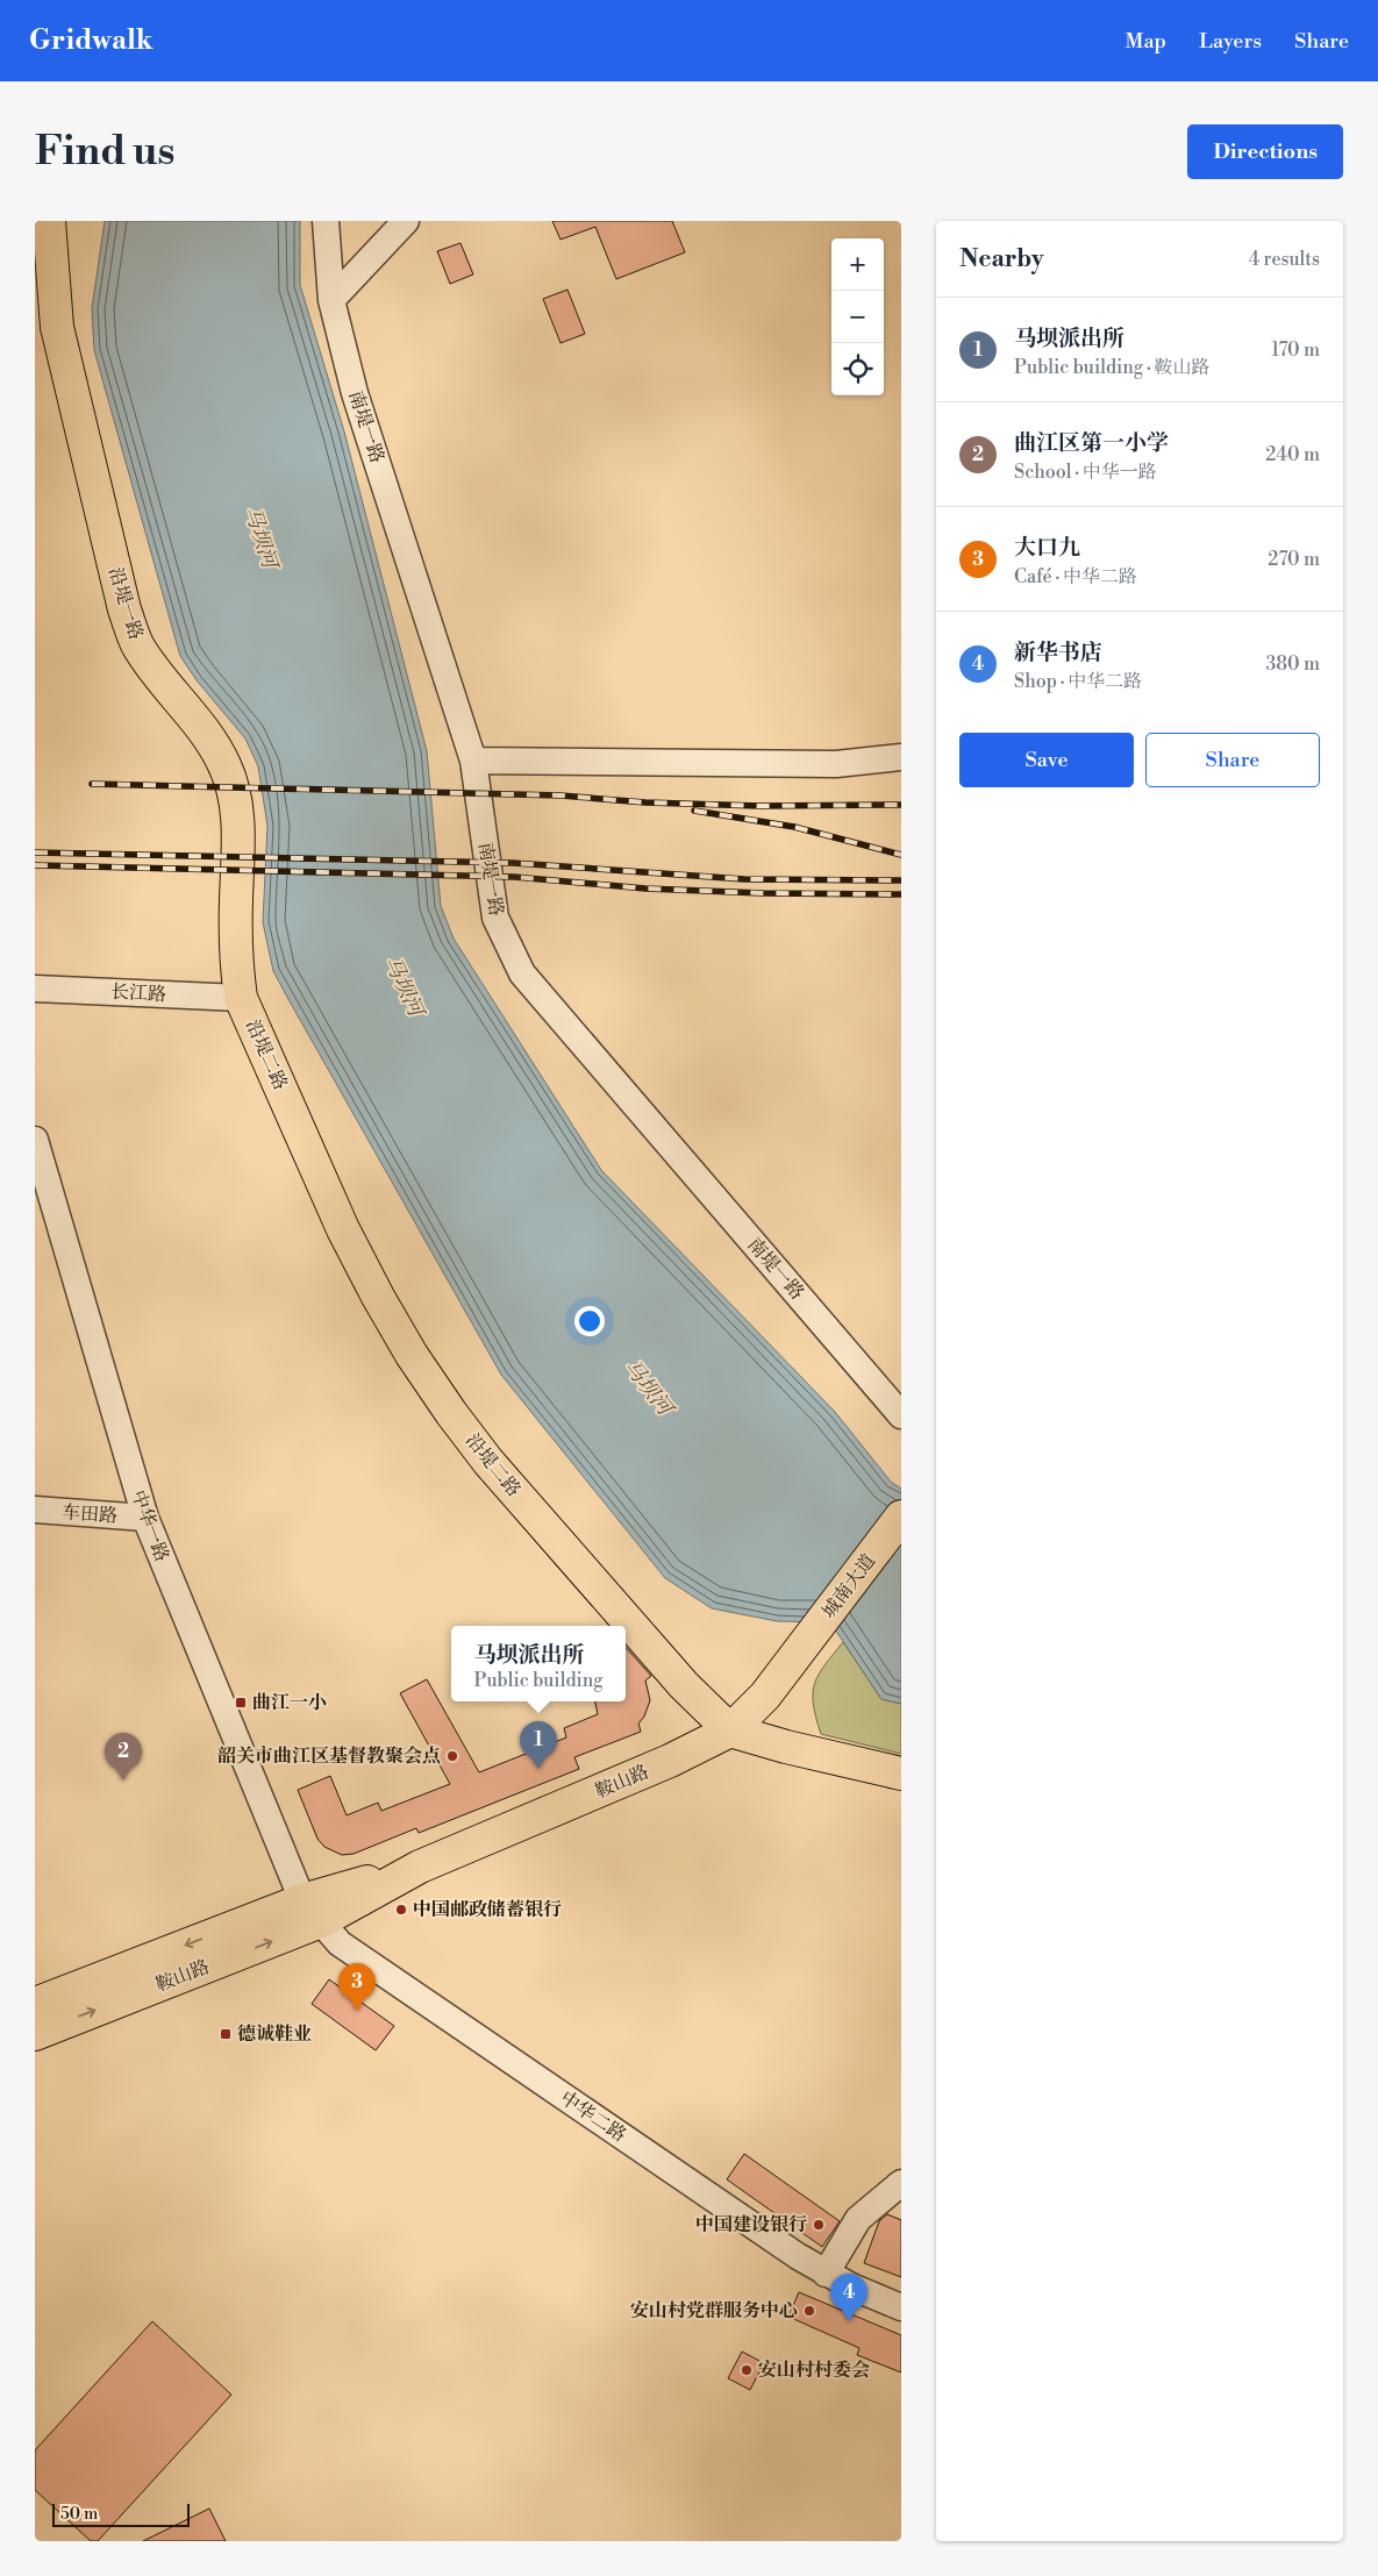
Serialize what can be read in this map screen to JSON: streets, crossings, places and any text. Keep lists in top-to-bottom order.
{
  "streets": {
    "main road": [
      "沿堤一路",
      "沿堤二路",
      "城南大道",
      "鞍山路"
    ],
    "street": [
      "南堤一路",
      "长江路",
      "车田路",
      "中华一路",
      "中华二路"
    ]
  },
  "crossings": [
    ["沿堤一路", "长江路"],
    ["沿堤一路", "沿堤二路"],
    ["长江路", "沿堤二路"],
    ["沿堤二路", "鞍山路"],
    ["车田路", "中华一路"],
    ["中华一路", "鞍山路"],
    ["中华一路", "中华二路"],
    ["城南大道", "鞍山路"],
    ["鞍山路", "中华二路"]
  ],
  "water": ["马坝河"],
  "places": {
    "transit": ["曲江一小", "德诚鞋业"],
    "other": [
      "韶关市曲江区基督教聚会点",
      "中国邮政储蓄银行",
      "中国建设银行",
      "安山村党群服务中心",
      "安山村村委会"
    ]
  },
  "scale_bar": "50 m",
  "page": {
    "header": "Gridwalk",
    "nav": ["Map", "Layers", "Share"],
    "buttons": [
      "Directions",
      ["Save", "Share"]
    ],
    "title": "Find us",
    "heading": ["Nearby", "4 results"],
    "map_buttons": ["+", "−"],
    "list": [
      {
        "mark": "1",
        "name": "马坝派出所",
        "note": "Public building · 鞍山路",
        "value": "170 m"
      },
      {
        "mark": "2",
        "name": "曲江区第一小学",
        "note": "School · 中华一路",
        "value": "240 m"
      },
      {
        "mark": "3",
        "name": "大口九",
        "note": "Café · 中华二路",
        "value": "270 m"
      },
      {
        "mark": "4",
        "name": "新华书店",
        "note": "Shop · 中华二路",
        "value": "380 m"
      }
    ],
    "popup": ["马坝派出所", "Public building"],
    "pins": [
      "1",
      "2",
      "3",
      "4"
    ],
    "scale": "50 m"
  }
}
